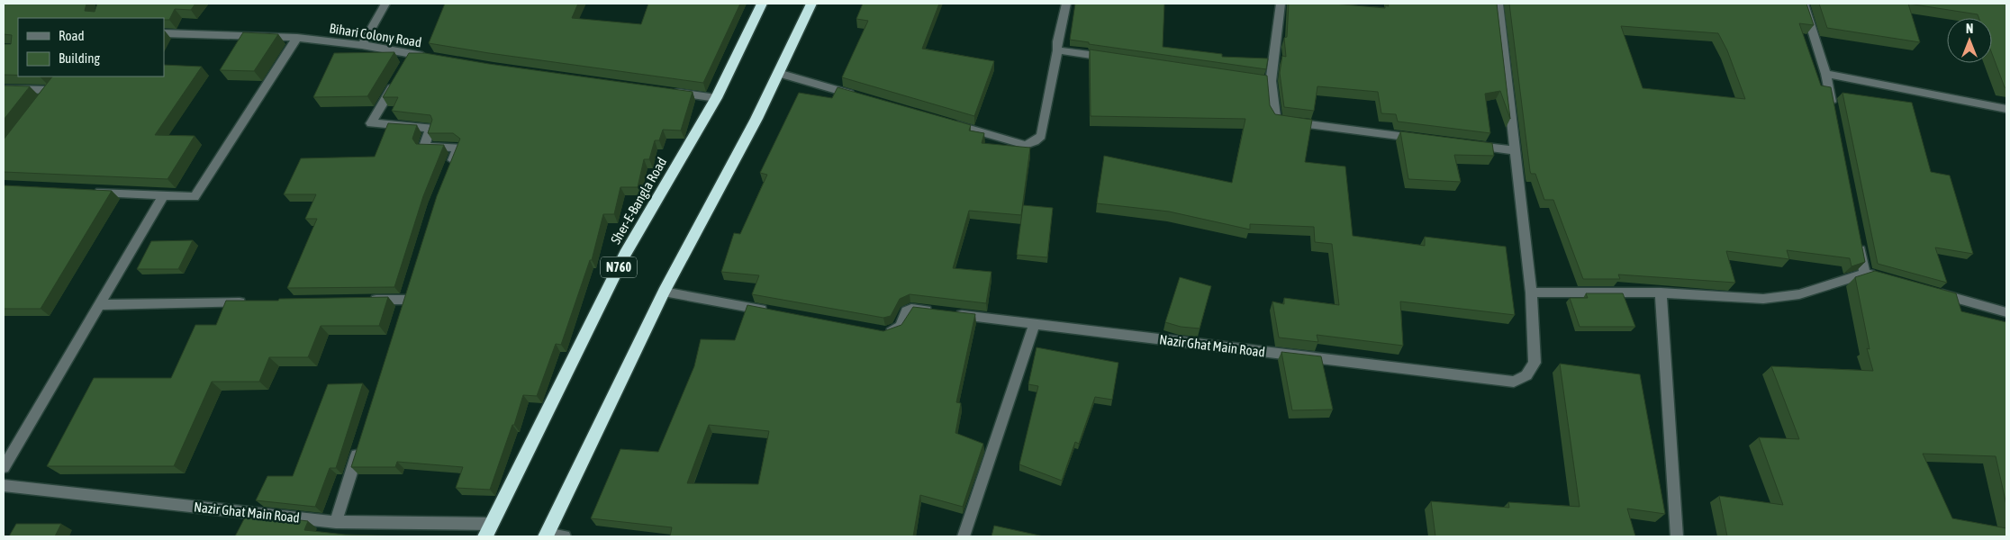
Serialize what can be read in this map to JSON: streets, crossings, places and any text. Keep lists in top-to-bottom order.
{
  "streets": {
    "highway": ["Sher-E-Bangla Road", "N760"],
    "street": ["Bihari Colony Road", "Nazir Ghat Main Road"]
  },
  "crossings": [
    ["Sher-E-Bangla Road", "Nazir Ghat Main Road"]
  ],
  "legend": ["Road", "Building"],
  "north": "top"
}
